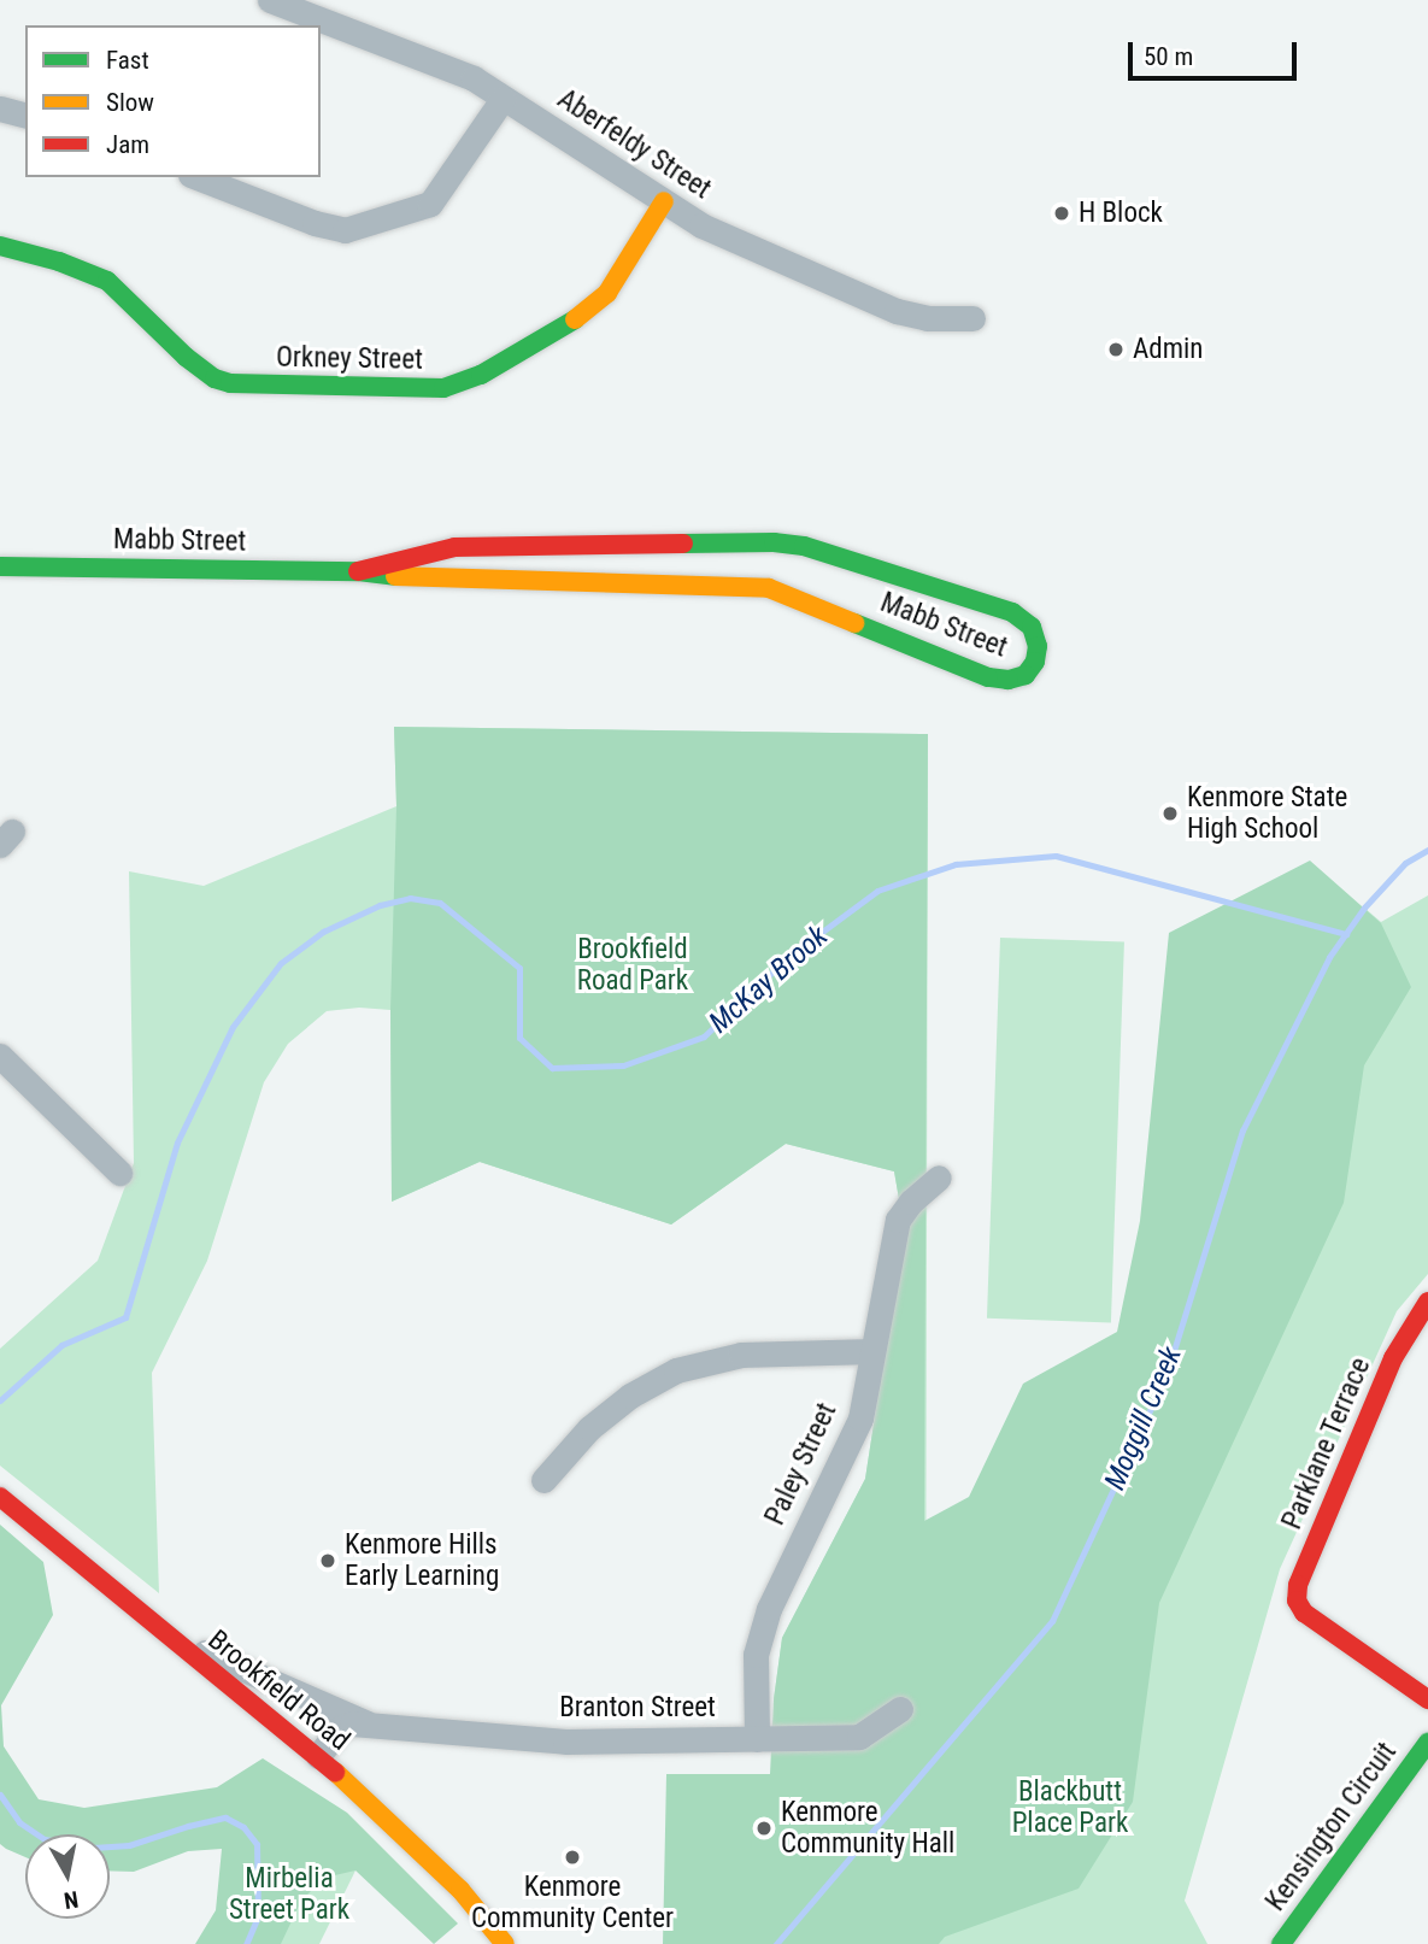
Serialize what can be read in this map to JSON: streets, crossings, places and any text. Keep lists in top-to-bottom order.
{
  "streets": {
    "street": [
      "Aberfeldy Street",
      "Orkney Street",
      "Mabb Street",
      "Parklane Terrace",
      "Paley Street",
      "Brookfield Road",
      "Branton Street",
      "Kensington Circuit"
    ]
  },
  "crossings": [
    ["Aberfeldy Street", "Orkney Street"],
    ["Paley Street", "Branton Street"],
    ["Brookfield Road", "Branton Street"]
  ],
  "water": ["McKay Brook", "Moggill Creek"],
  "parks": ["Brookfield Road Park", "Blackbutt Place Park", "Mirbelia Street Park"],
  "places": [
    "H Block",
    "Admin",
    "Kenmore State High School",
    "Kenmore Hills Early Learning",
    "Kenmore Community Hall",
    "Kenmore Community Center"
  ],
  "legend": ["Fast", "Slow", "Jam"],
  "scale_bar": "50 m",
  "north": "bottom"
}
